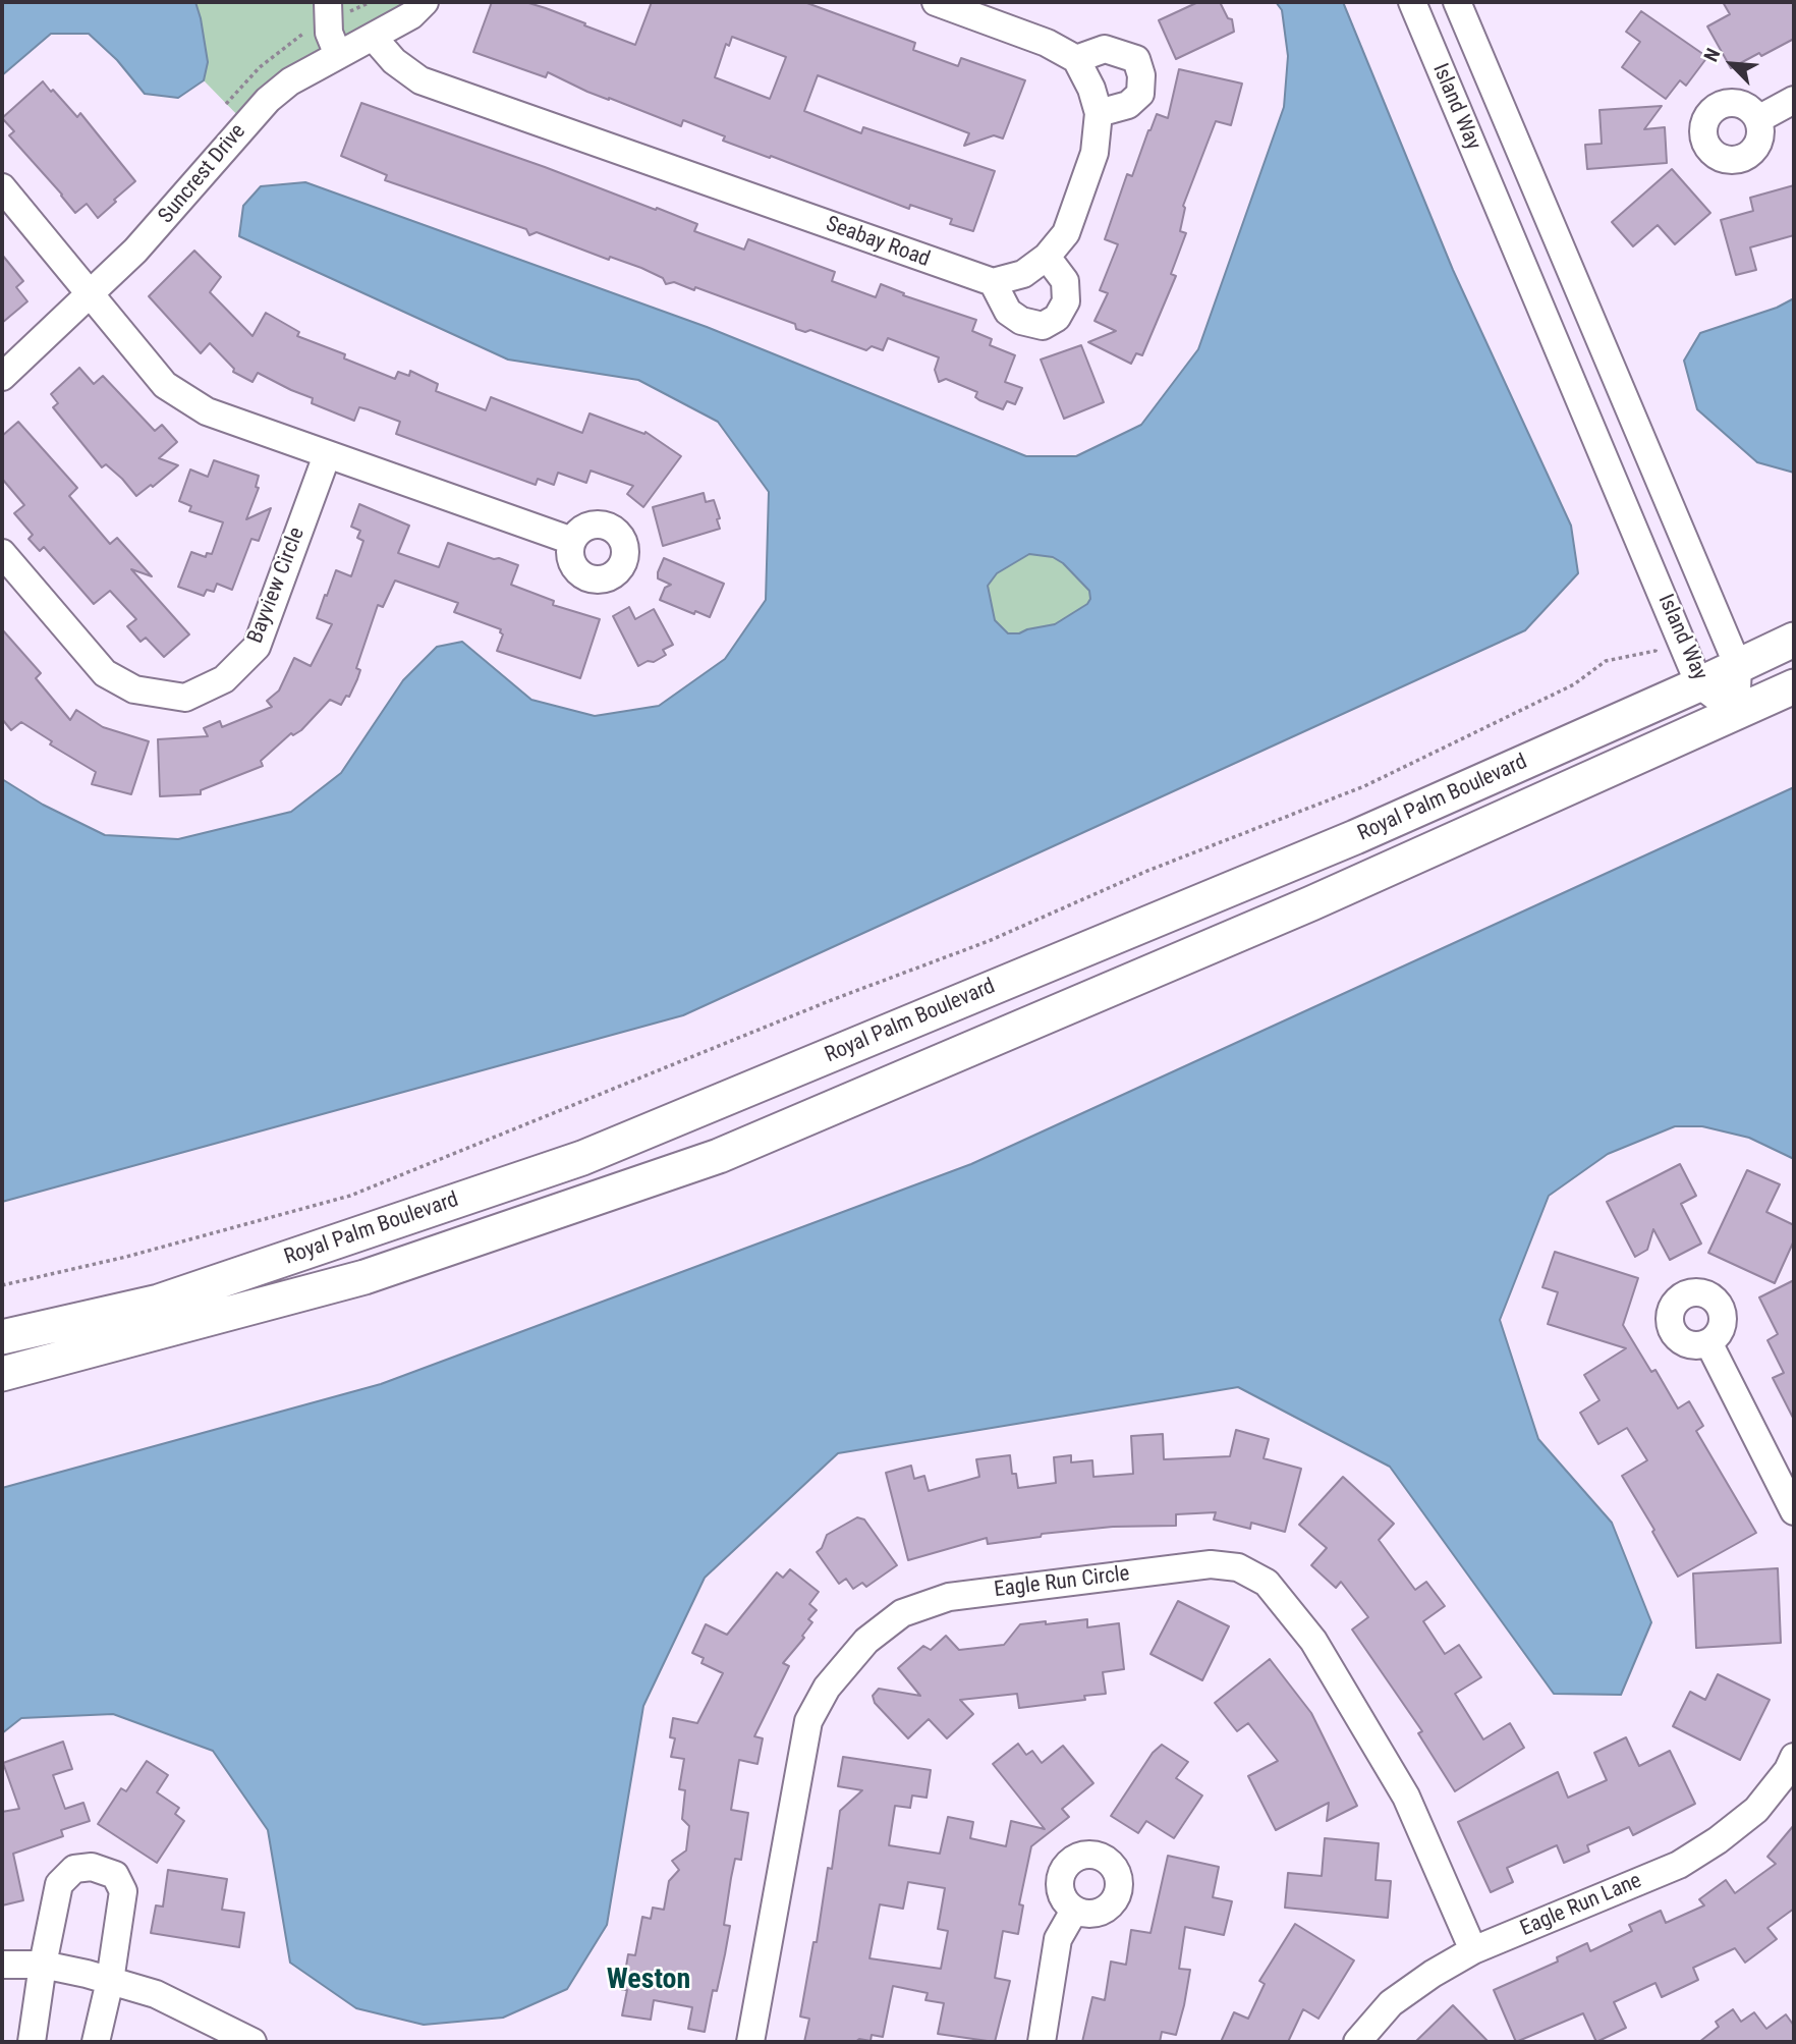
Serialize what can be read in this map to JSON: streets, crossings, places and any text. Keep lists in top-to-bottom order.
{
  "streets": {
    "main road": ["Royal Palm Boulevard"],
    "street": [
      "Island Way",
      "Suncrest Drive",
      "Seabay Road",
      "Bayview Circle",
      "Eagle Run Circle",
      "Eagle Run Lane"
    ]
  },
  "crossings": [
    ["Island Way", "Royal Palm Boulevard"],
    ["Suncrest Drive", "Seabay Road"],
    ["Eagle Run Circle", "Eagle Run Lane"]
  ],
  "districts": ["Weston"],
  "north": "top left"
}
